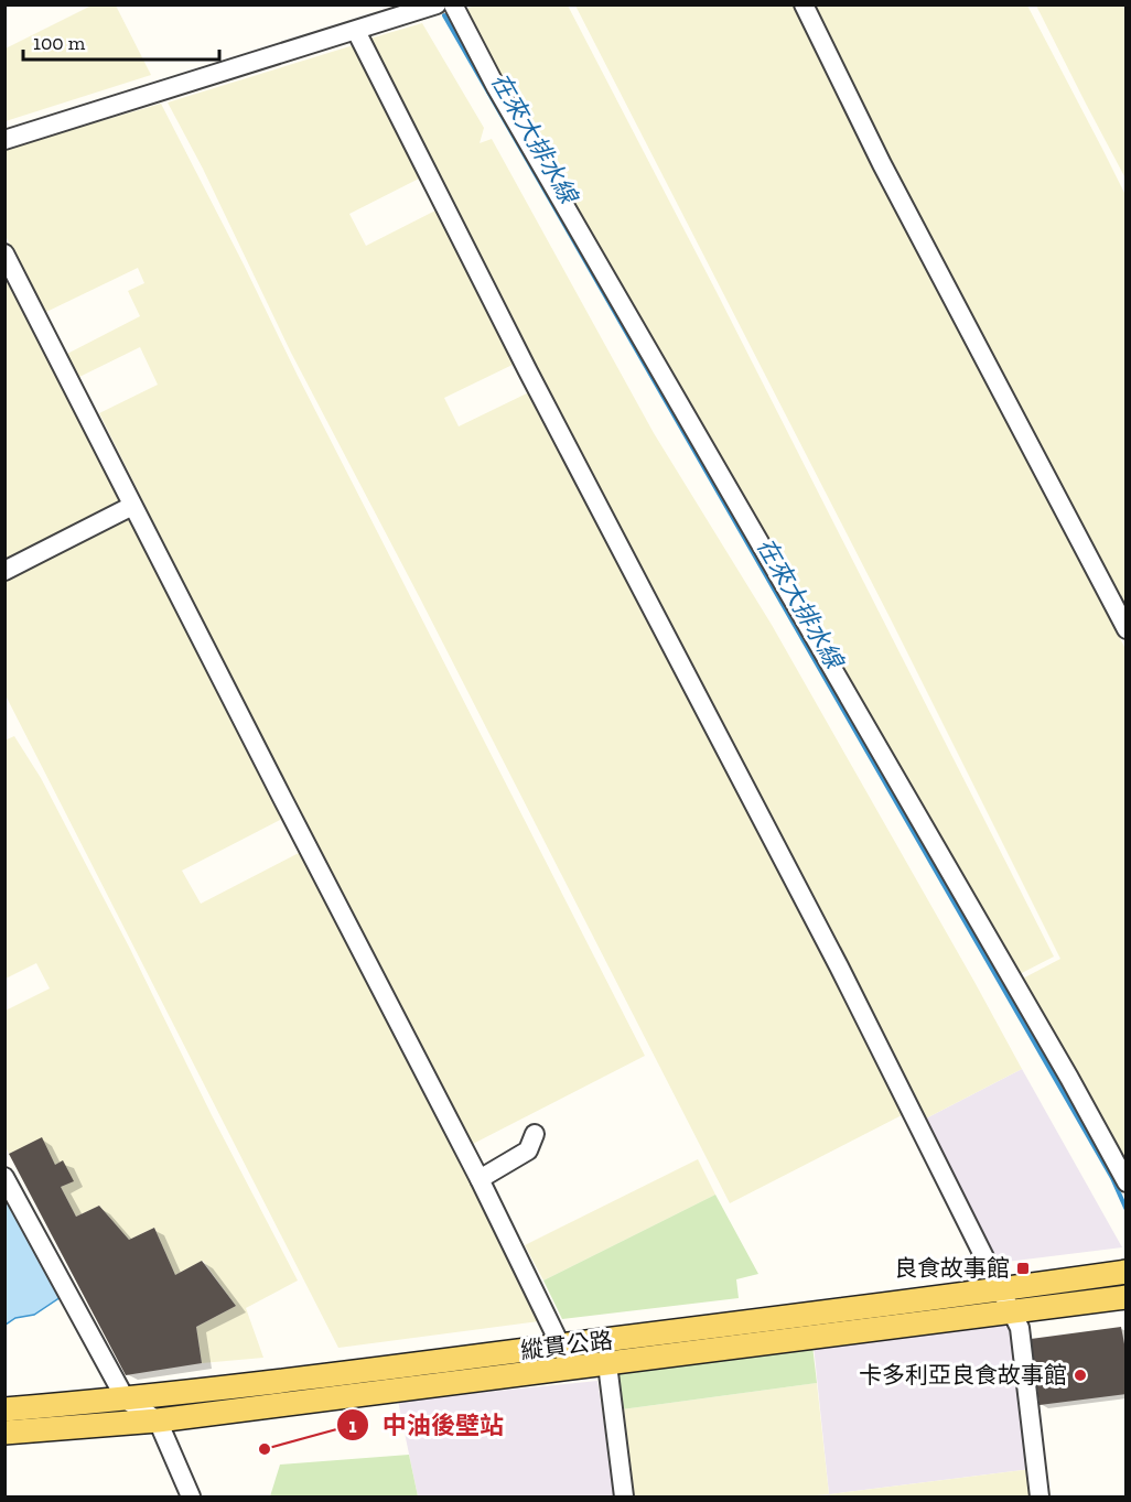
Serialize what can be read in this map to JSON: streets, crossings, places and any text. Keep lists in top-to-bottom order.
{
  "streets": {
    "main road": ["縱貫公路"]
  },
  "water": ["在來大排水線"],
  "places": {
    "transit": ["良食故事館"],
    "other": ["卡多利亞良食故事館", "中油後壁站"]
  },
  "scale_bar": "100 m"
}
